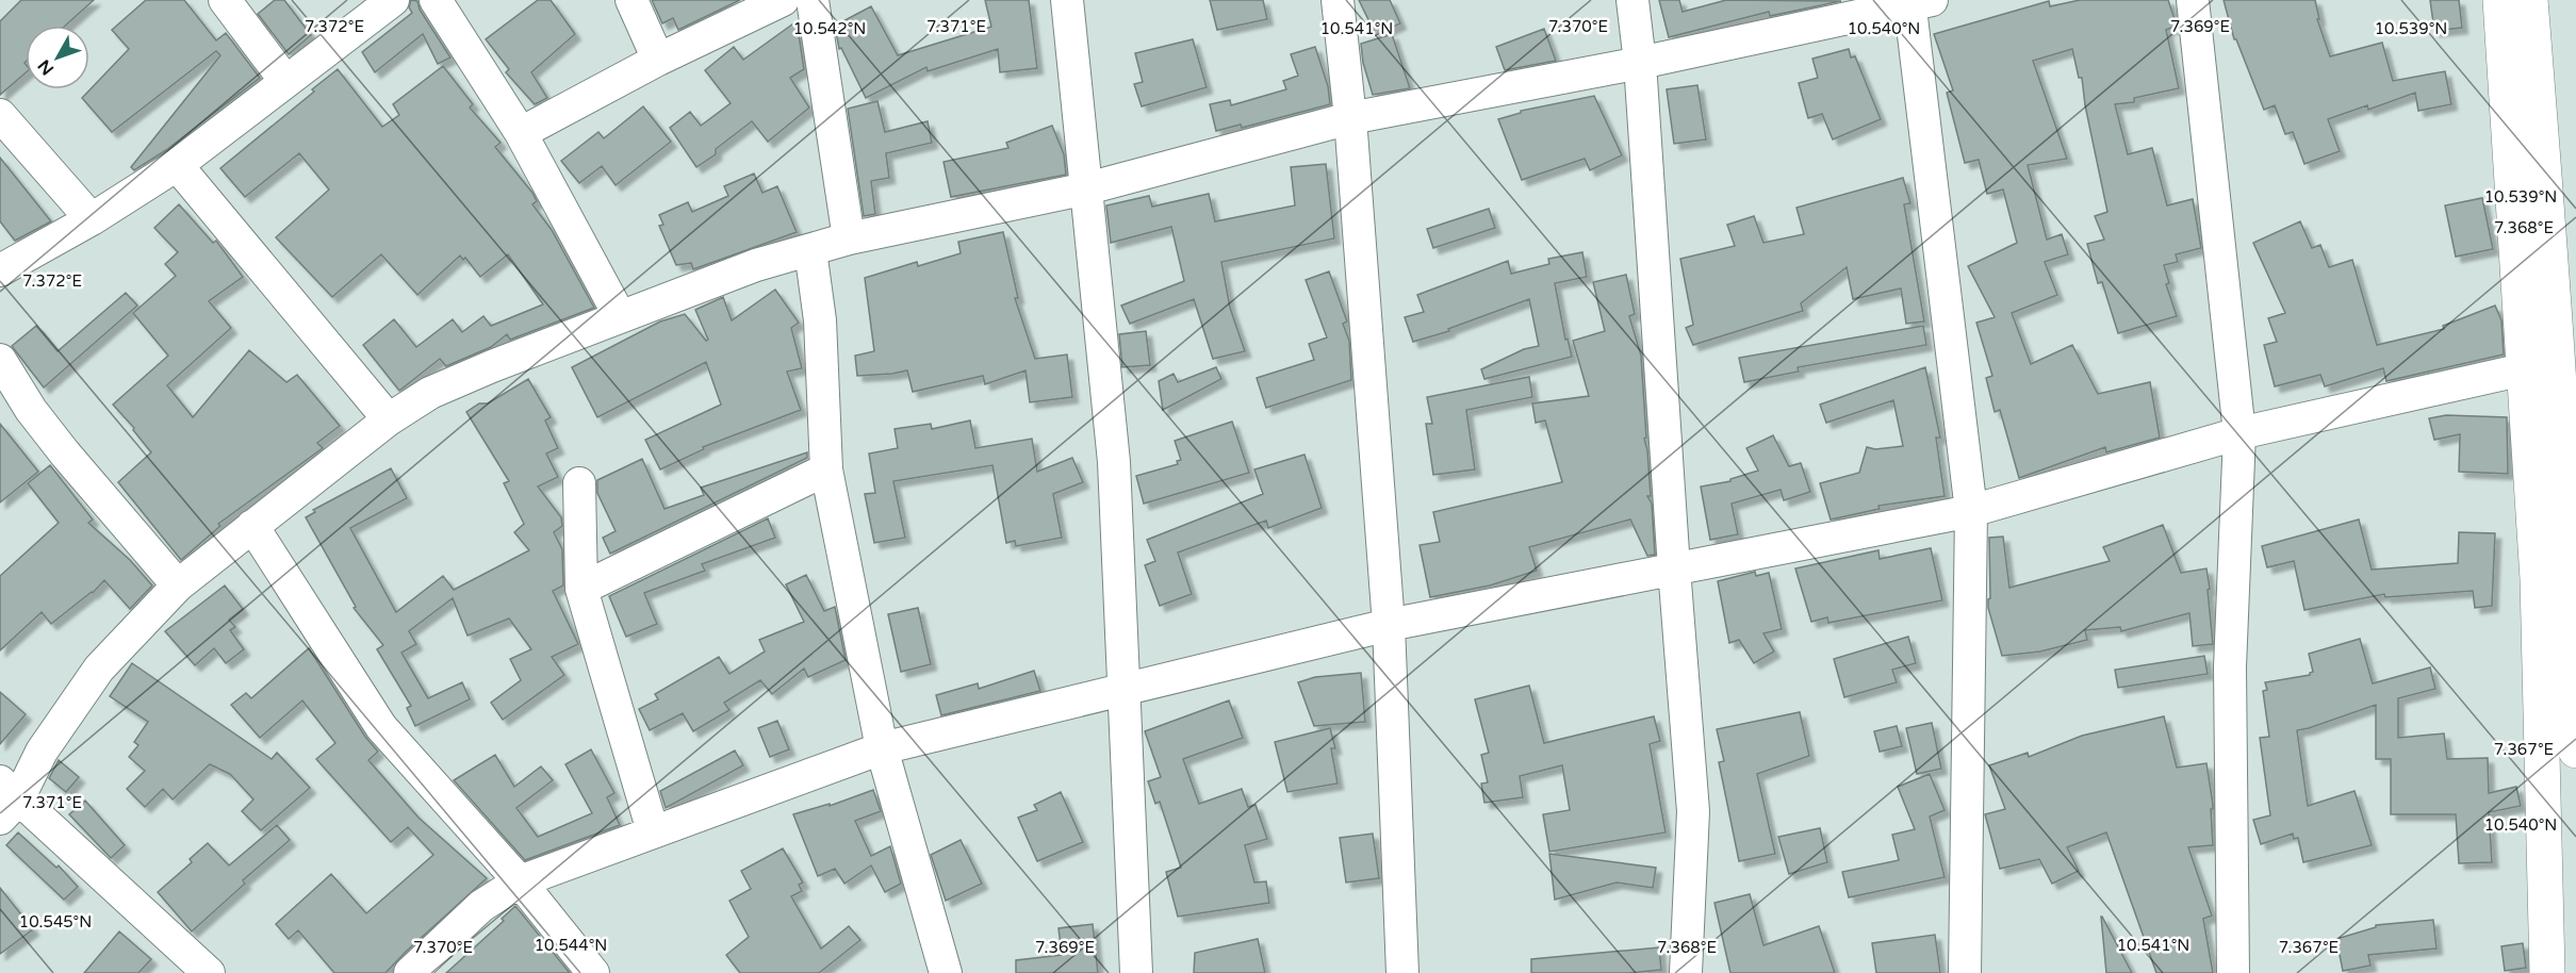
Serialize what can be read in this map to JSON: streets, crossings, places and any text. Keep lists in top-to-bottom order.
{
  "north": "bottom left",
  "coordinates": [
    "7.371°E",
    "7.372°E",
    "7.370°E",
    "7.369°E",
    "10.542°N",
    "10.541°N",
    "10.540°N",
    "10.539°N",
    "7.368°E",
    "7.367°E",
    "10.545°N",
    "10.544°N"
  ]
}
